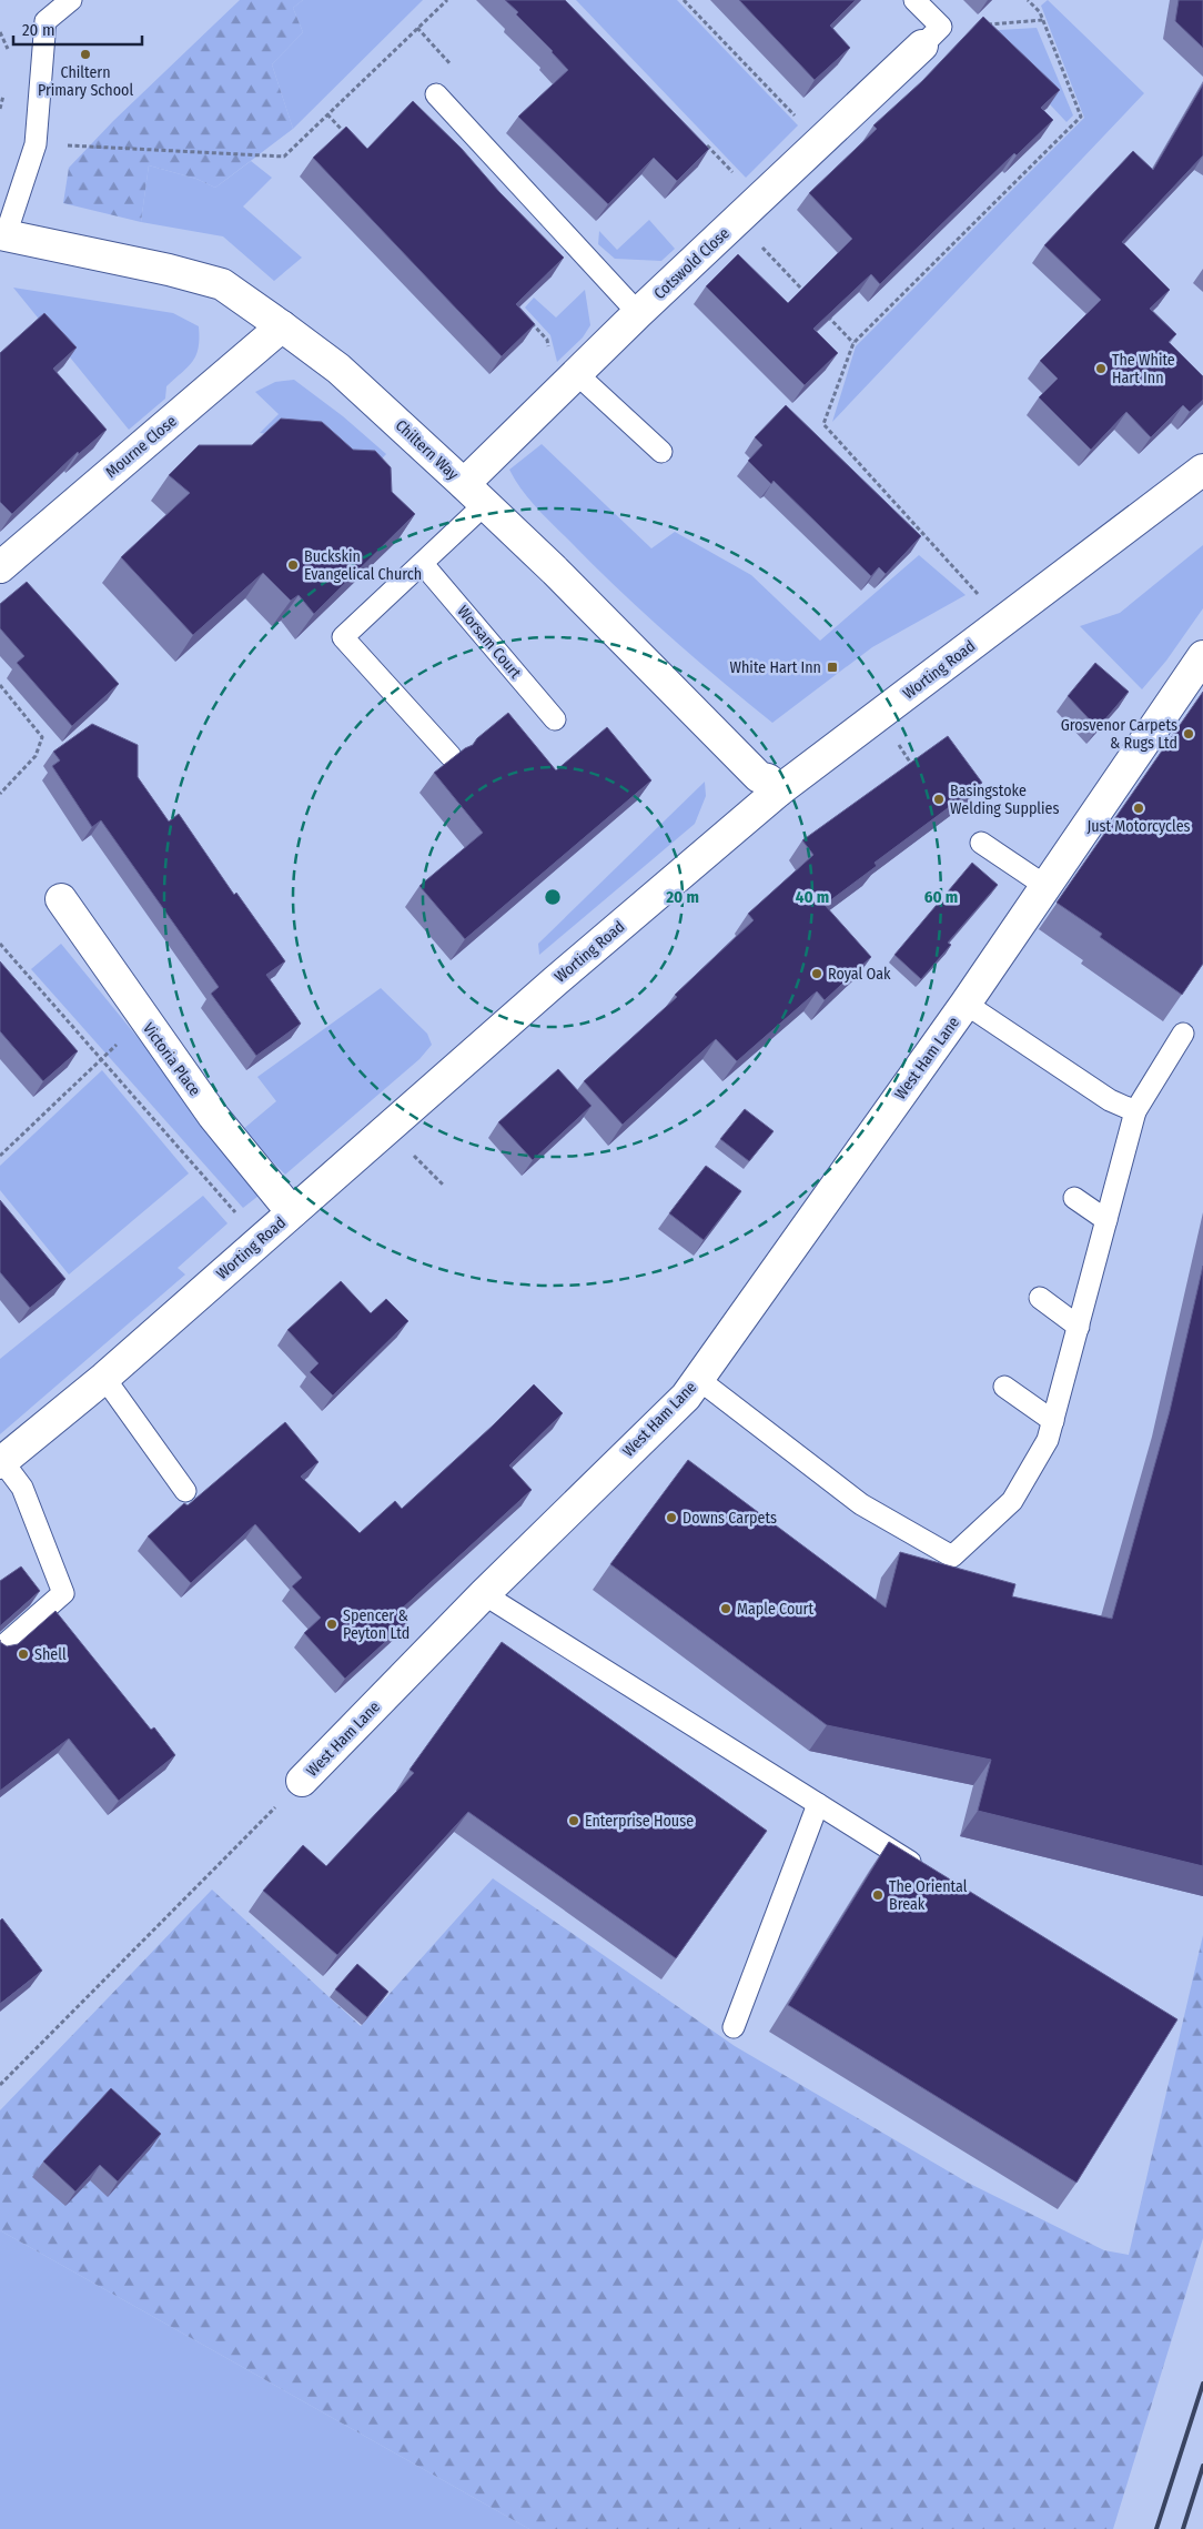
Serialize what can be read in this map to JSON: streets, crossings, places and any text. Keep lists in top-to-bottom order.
{
  "streets": {
    "street": [
      "Cotswold Close",
      "Mourne Close",
      "Chiltern Way",
      "Worting Road",
      "West Ham Lane",
      "Victoria Place"
    ],
    "lane": ["Worsam Court"]
  },
  "crossings": [
    ["Cotswold Close", "Chiltern Way"],
    ["Mourne Close", "Chiltern Way"],
    ["Chiltern Way", "Worting Road"],
    ["Worting Road", "Victoria Place"]
  ],
  "places": {
    "other": [
      "Chiltern Primary School",
      "The White Hart Inn",
      "Buckskin Evangelical Church",
      "Grosvenor Carpets & Rugs Ltd",
      "Basingstoke Welding Supplies",
      "Just Motorcycles",
      "Royal Oak",
      "Downs Carpets",
      "Maple Court",
      "Spencer & Peyton Ltd",
      "Shell",
      "Enterprise House",
      "The Oriental Break"
    ],
    "transit": ["White Hart Inn"]
  },
  "scale_bar": "20 m",
  "rings": ["20 m", "40 m", "60 m"]
}
